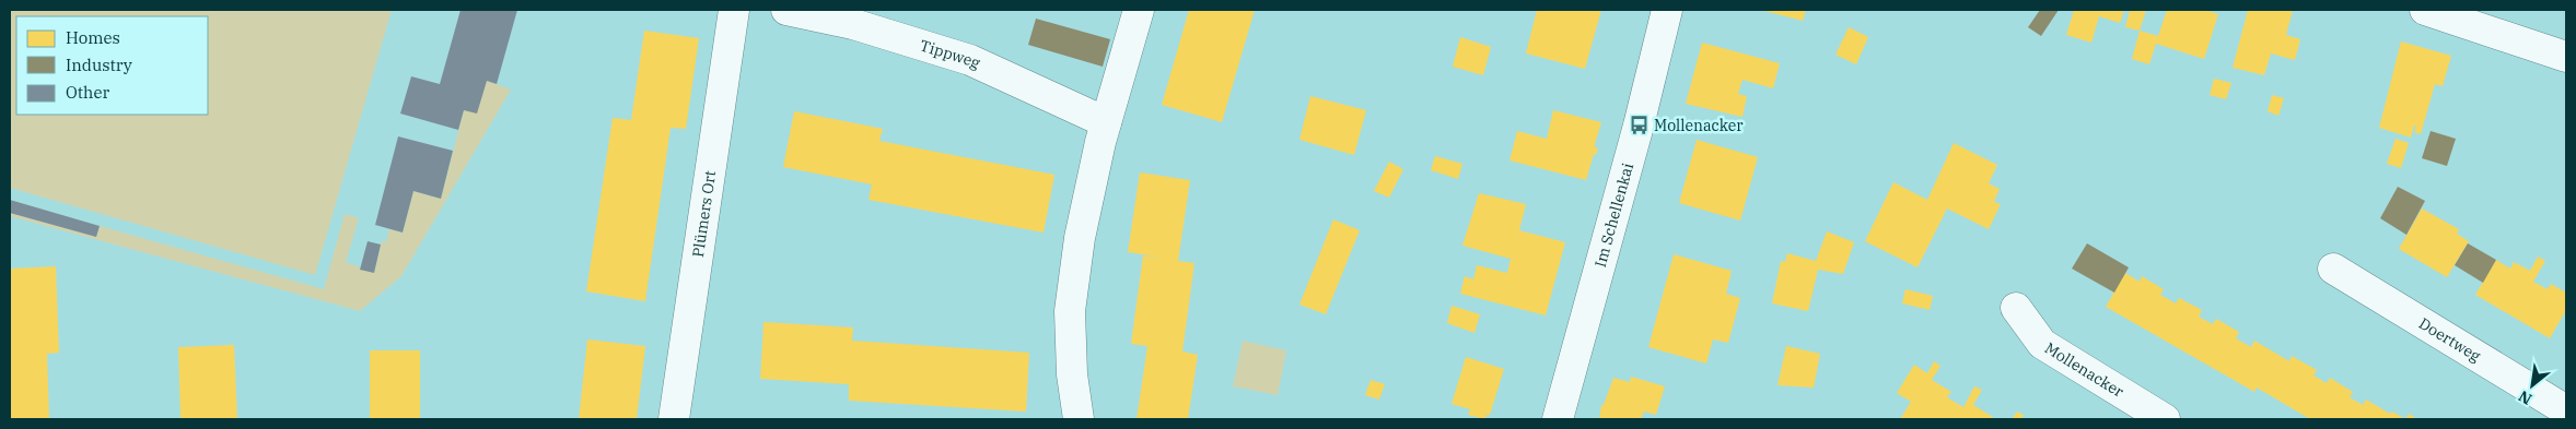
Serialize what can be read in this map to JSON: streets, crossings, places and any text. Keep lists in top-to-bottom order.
{
  "streets": {
    "street": [
      "Tippweg",
      "Plümers Ort",
      "Im Schellenkai",
      "Doertweg",
      "Mollenacker"
    ]
  },
  "places": {
    "bus stop": ["Mollenacker"]
  },
  "legend": ["Homes", "Industry", "Other"],
  "north": "bottom left"
}
